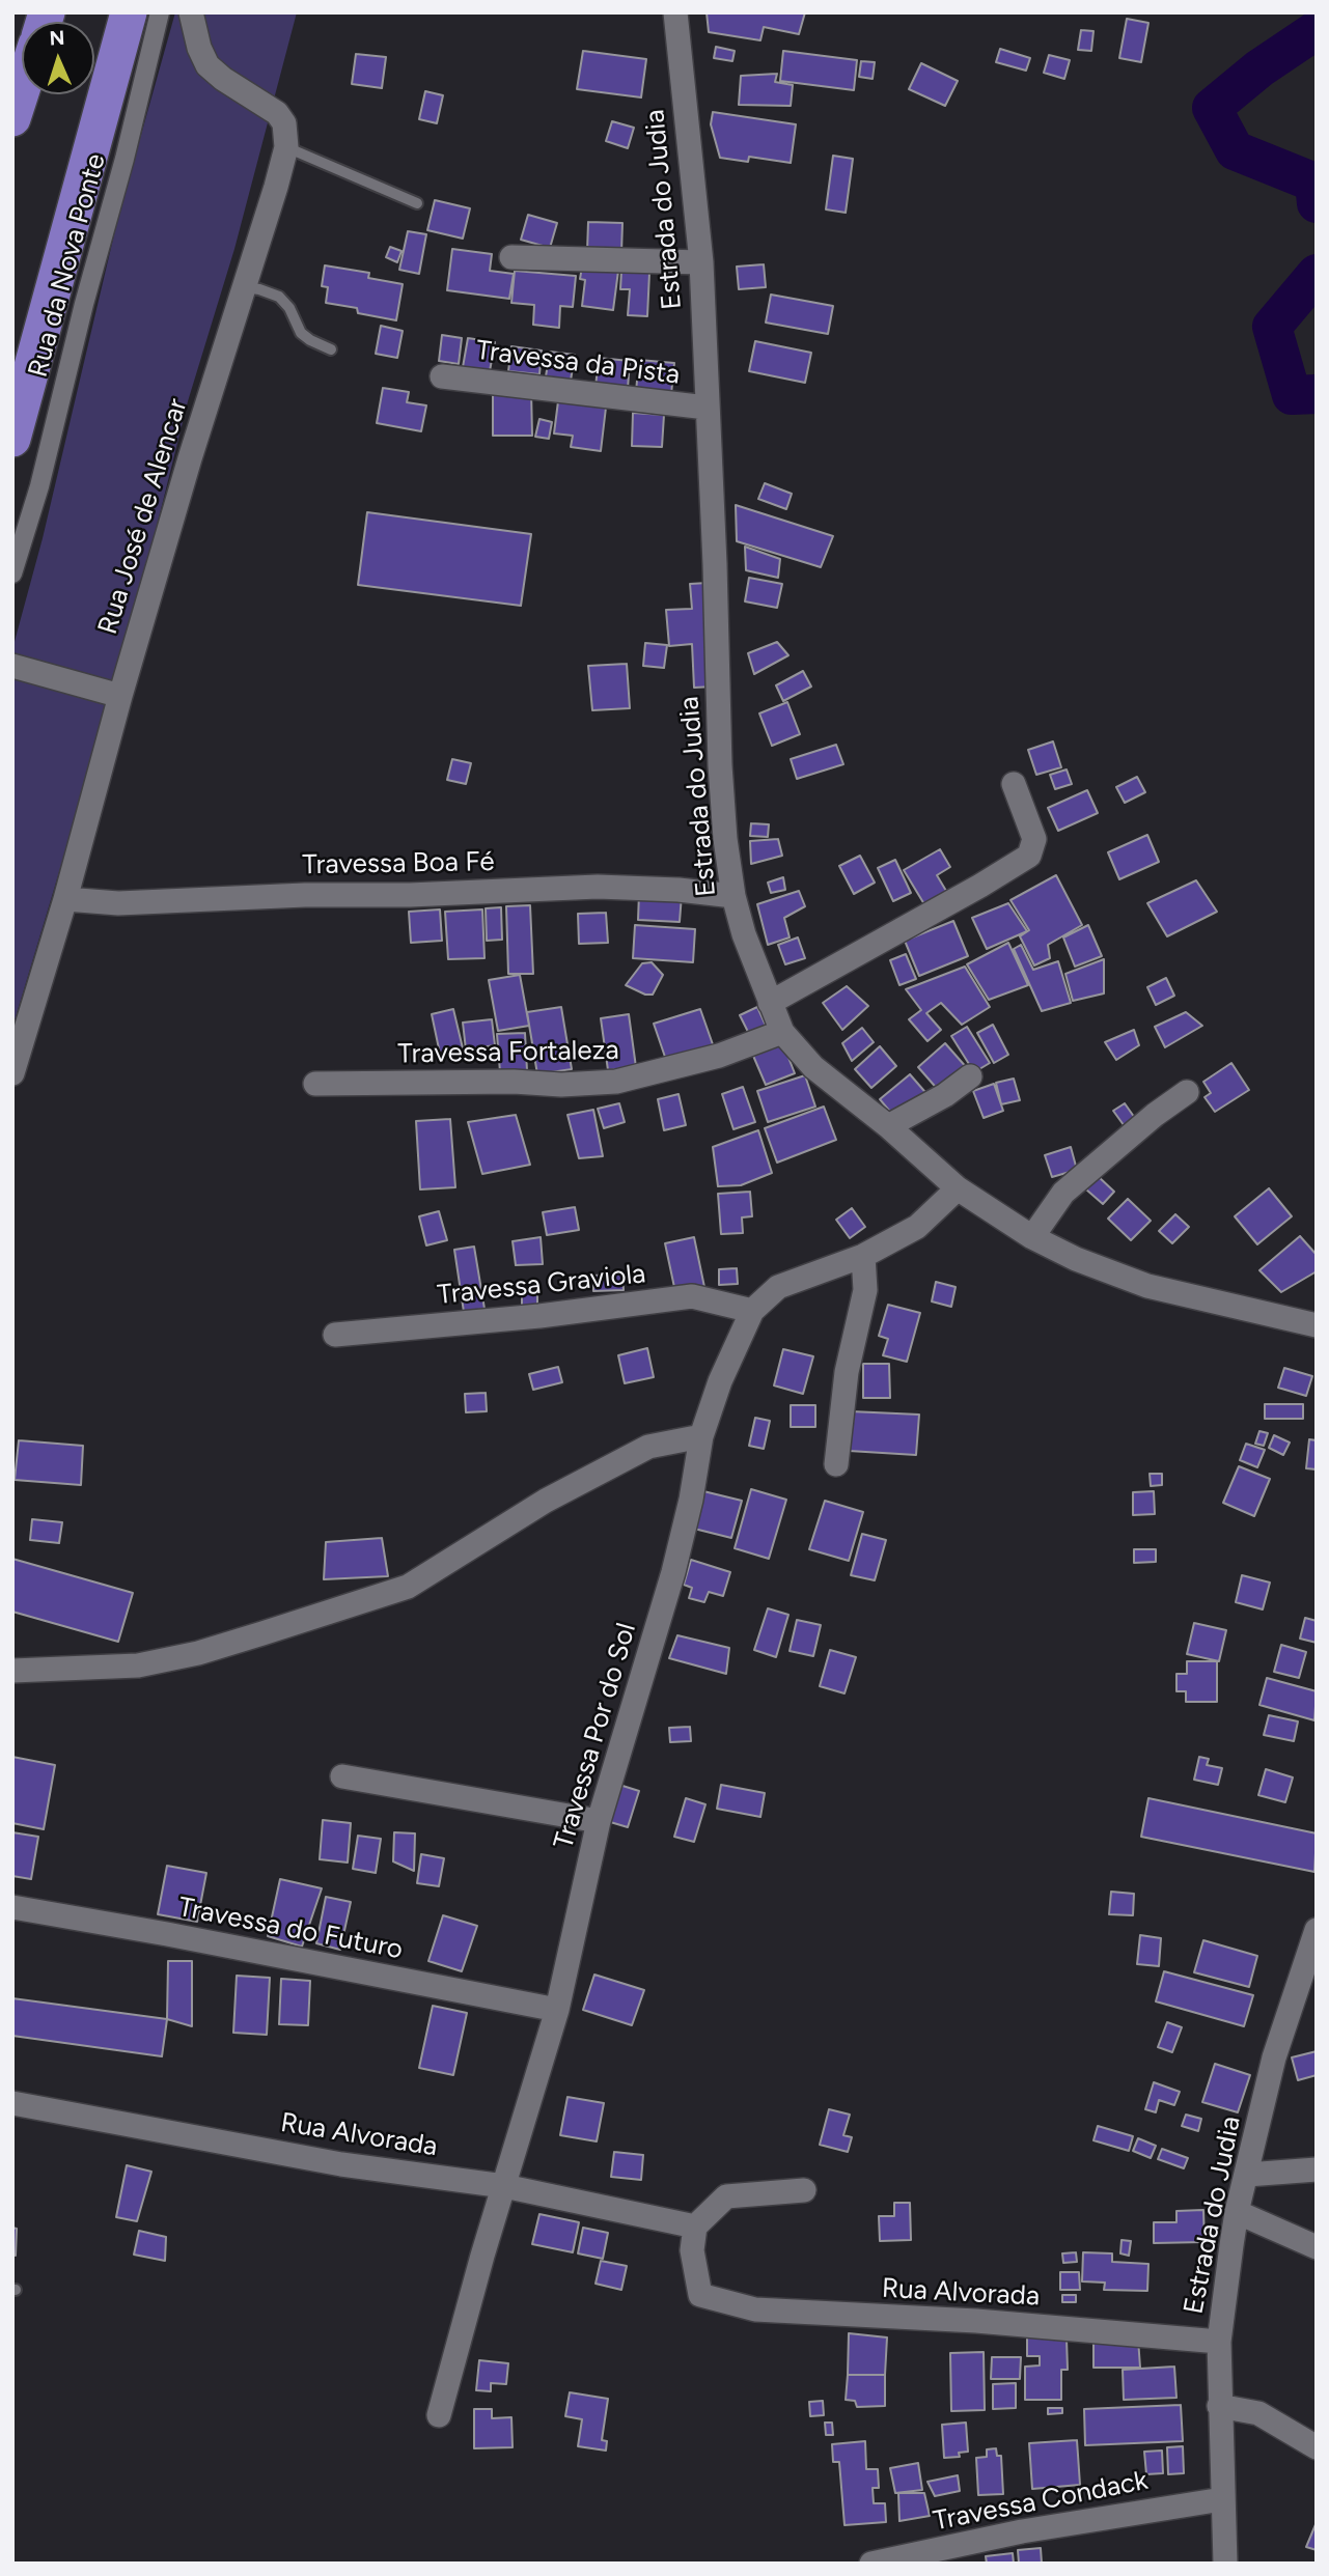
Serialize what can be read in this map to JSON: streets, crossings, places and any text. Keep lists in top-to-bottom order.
{
  "streets": {
    "street": [
      "Estrada do Judia",
      "Rua da Nova Ponte",
      "Travessa da Pista",
      "Rua José de Alencar",
      "Travessa Boa Fé",
      "Travessa Fortaleza",
      "Travessa Graviola",
      "Travessa Por do Sol",
      "Travessa do Futuro",
      "Rua Alvorada",
      "Travessa Condack"
    ]
  },
  "crossings": [
    ["Estrada do Judia", "Travessa da Pista"],
    ["Estrada do Judia", "Travessa Boa Fé"],
    ["Estrada do Judia", "Travessa Fortaleza"],
    ["Estrada do Judia", "Travessa Por do Sol"],
    ["Estrada do Judia", "Rua Alvorada"],
    ["Estrada do Judia", "Travessa Condack"],
    ["Rua José de Alencar", "Travessa Boa Fé"],
    ["Travessa Graviola", "Travessa Por do Sol"],
    ["Travessa Por do Sol", "Travessa do Futuro"],
    ["Travessa Por do Sol", "Rua Alvorada"]
  ],
  "north": "top"
}
